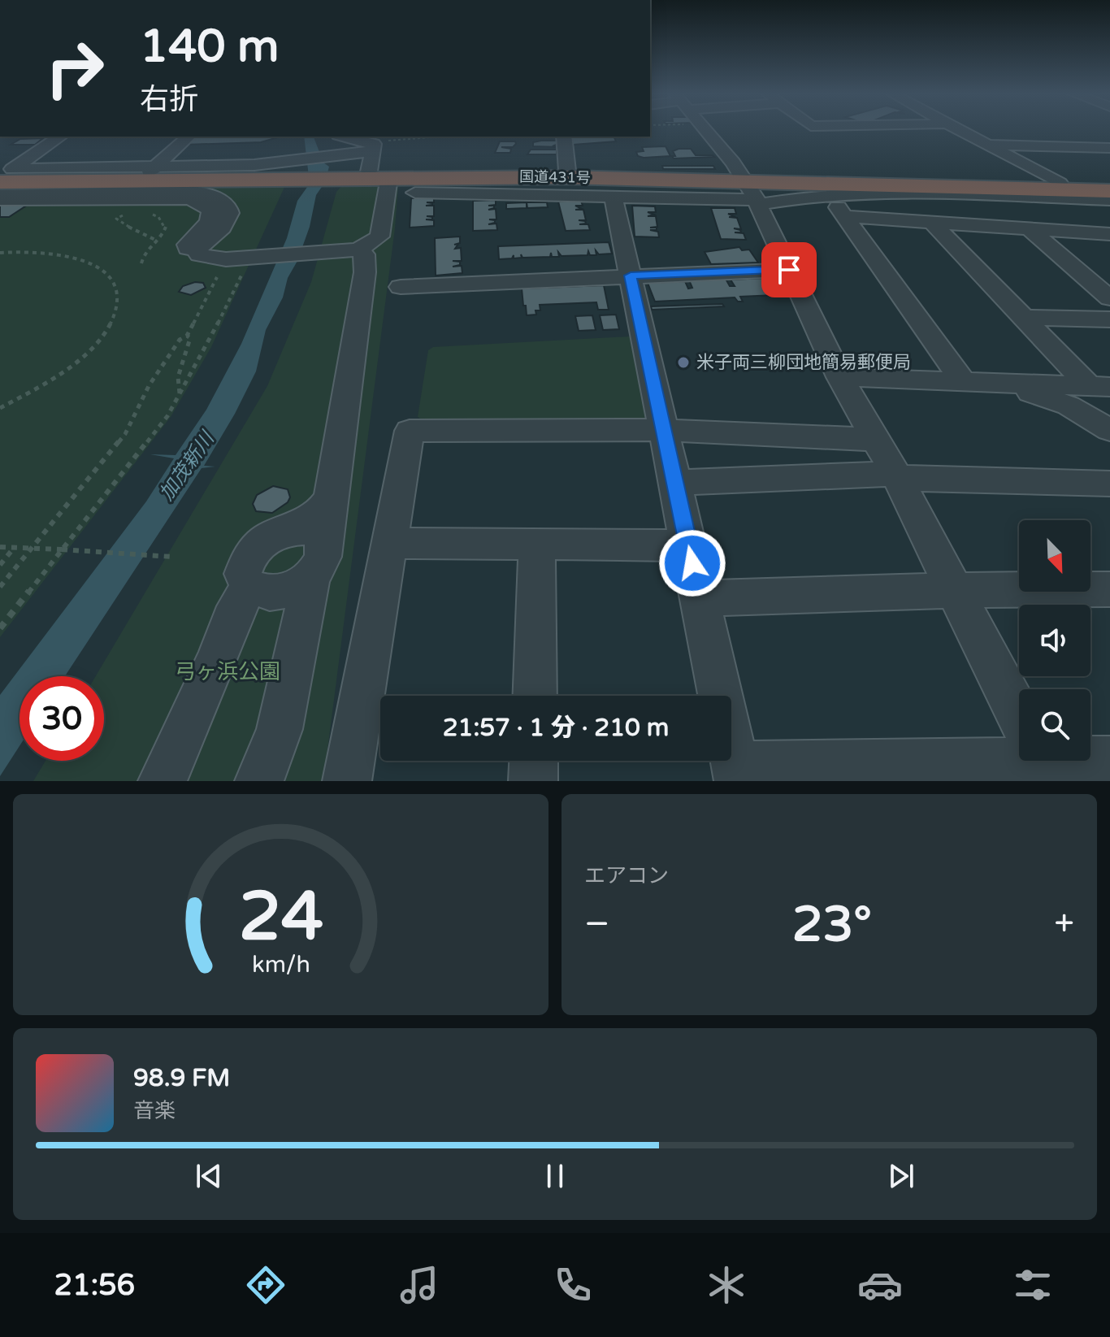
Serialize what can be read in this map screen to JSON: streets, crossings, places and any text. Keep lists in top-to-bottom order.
{
  "streets": {
    "highway": ["国道431号"]
  },
  "water": ["加茂新川"],
  "parks": ["弓ヶ浜公園"],
  "places": ["米子両三柳団地簡易郵便局"],
  "north": "bottom right",
  "page": {
    "turn": ["140 m", "右折"],
    "limit": "30",
    "trip": "21:57 · 1 分 · 210 m",
    "tile": "エアコン",
    "heat": ["−", "23°", "+"],
    "song": ["98.9 FM", "音楽"],
    "tabs": "21:56",
    "gauge": ["24", "km/h"]
  }
}
